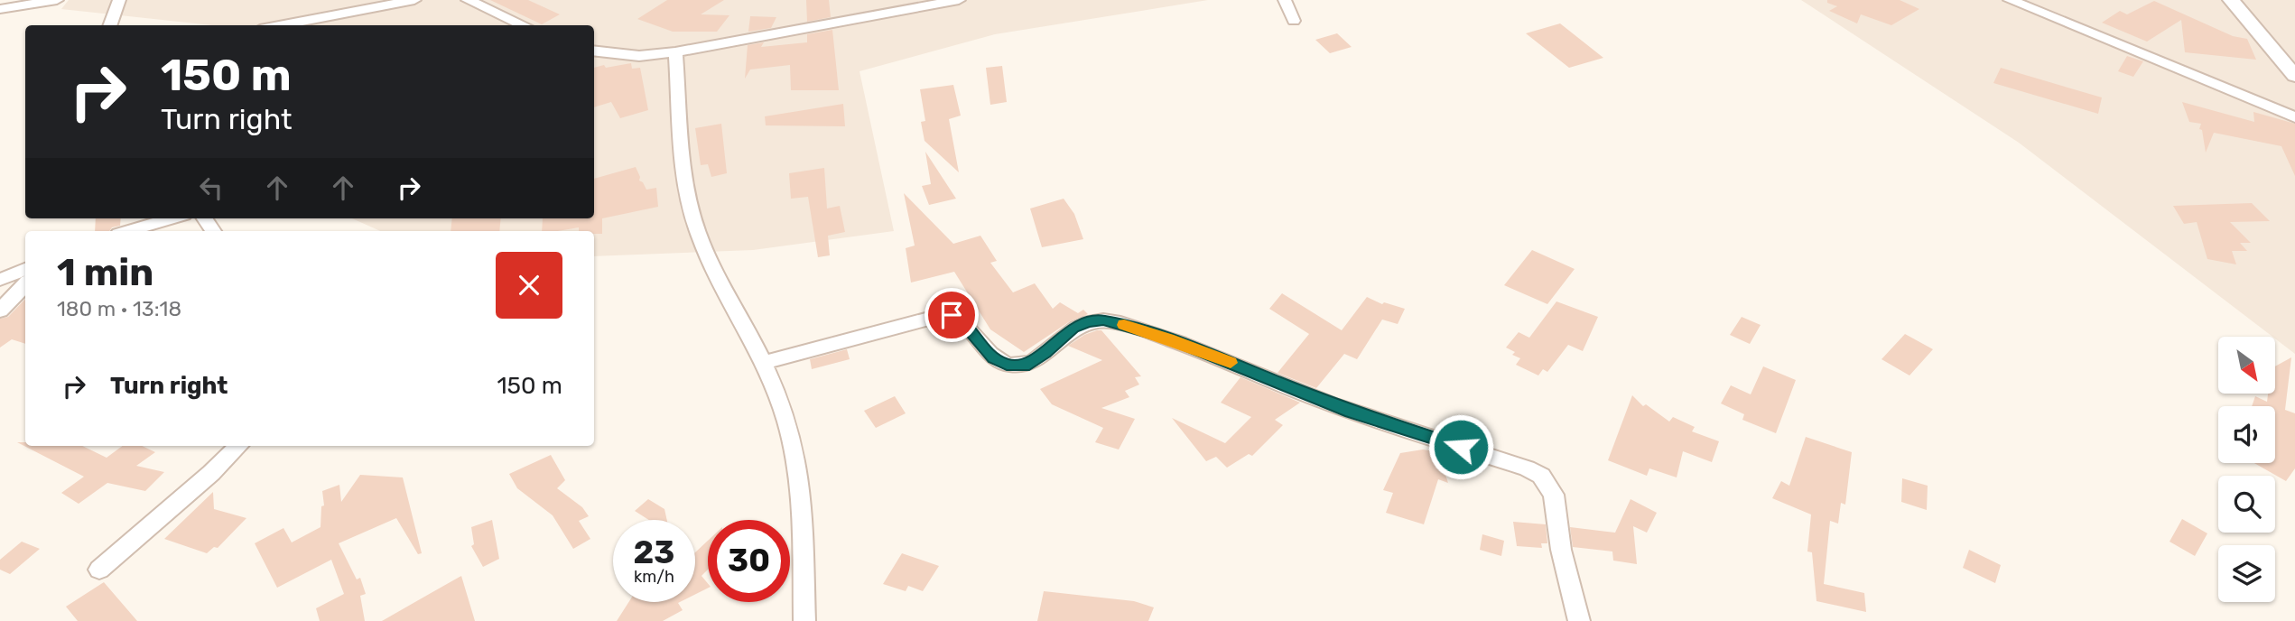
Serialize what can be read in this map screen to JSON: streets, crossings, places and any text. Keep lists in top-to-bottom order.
{
  "north": "bottom right",
  "page": {
    "turn": ["150 m", "Turn right"],
    "heading": ["1 min", "180 m · 13:18"],
    "list": [
      {
        "name": "Turn right",
        "value": "150 m"
      }
    ],
    "speed": "23 km/h",
    "limit": "30"
  }
}
